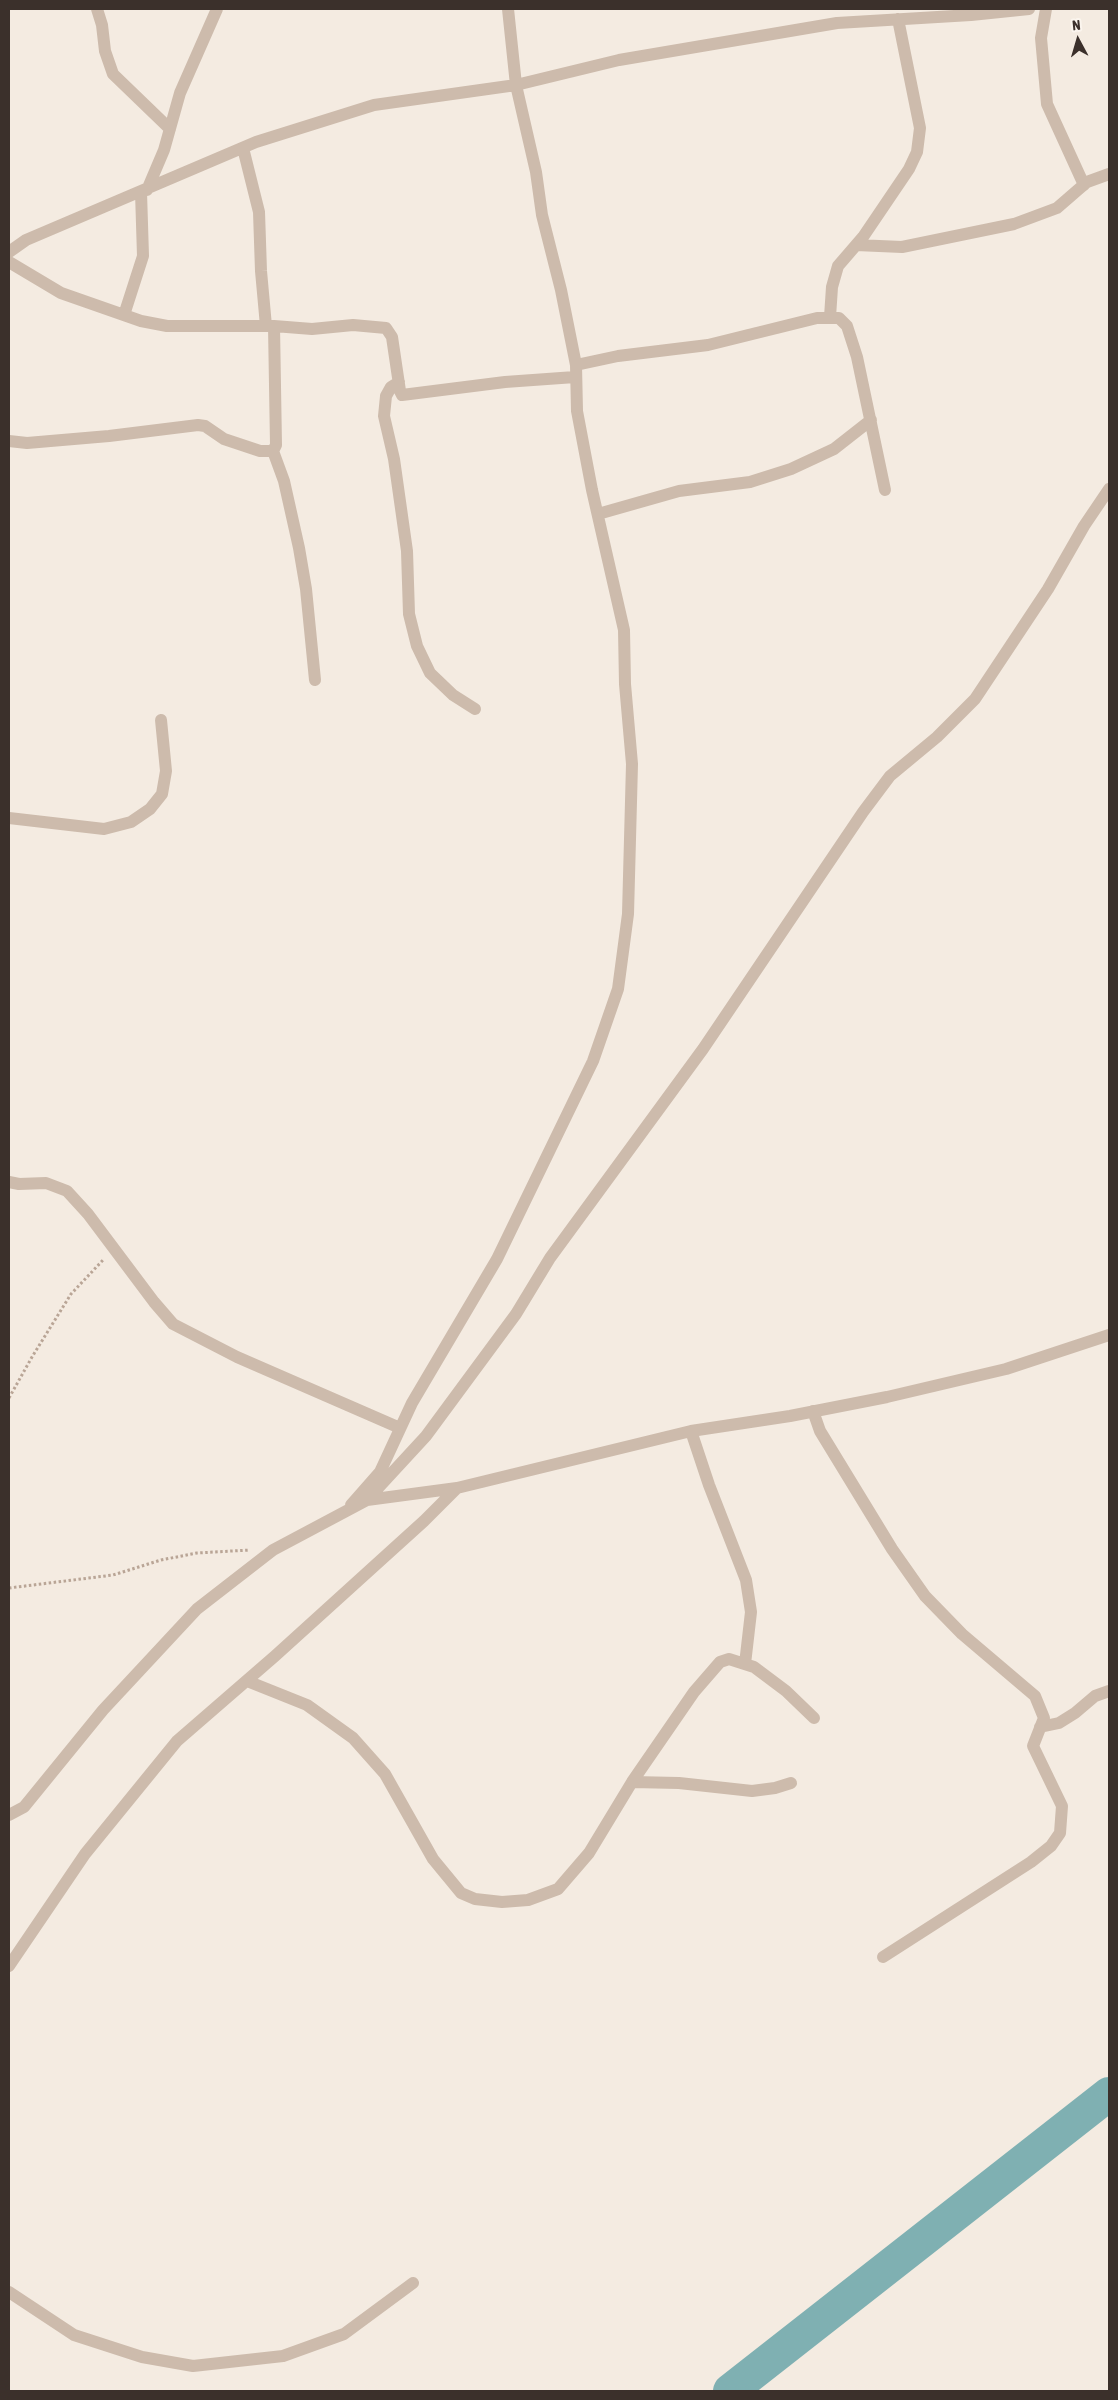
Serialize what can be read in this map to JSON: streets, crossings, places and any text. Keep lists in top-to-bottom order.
{
  "north": "top"
}
